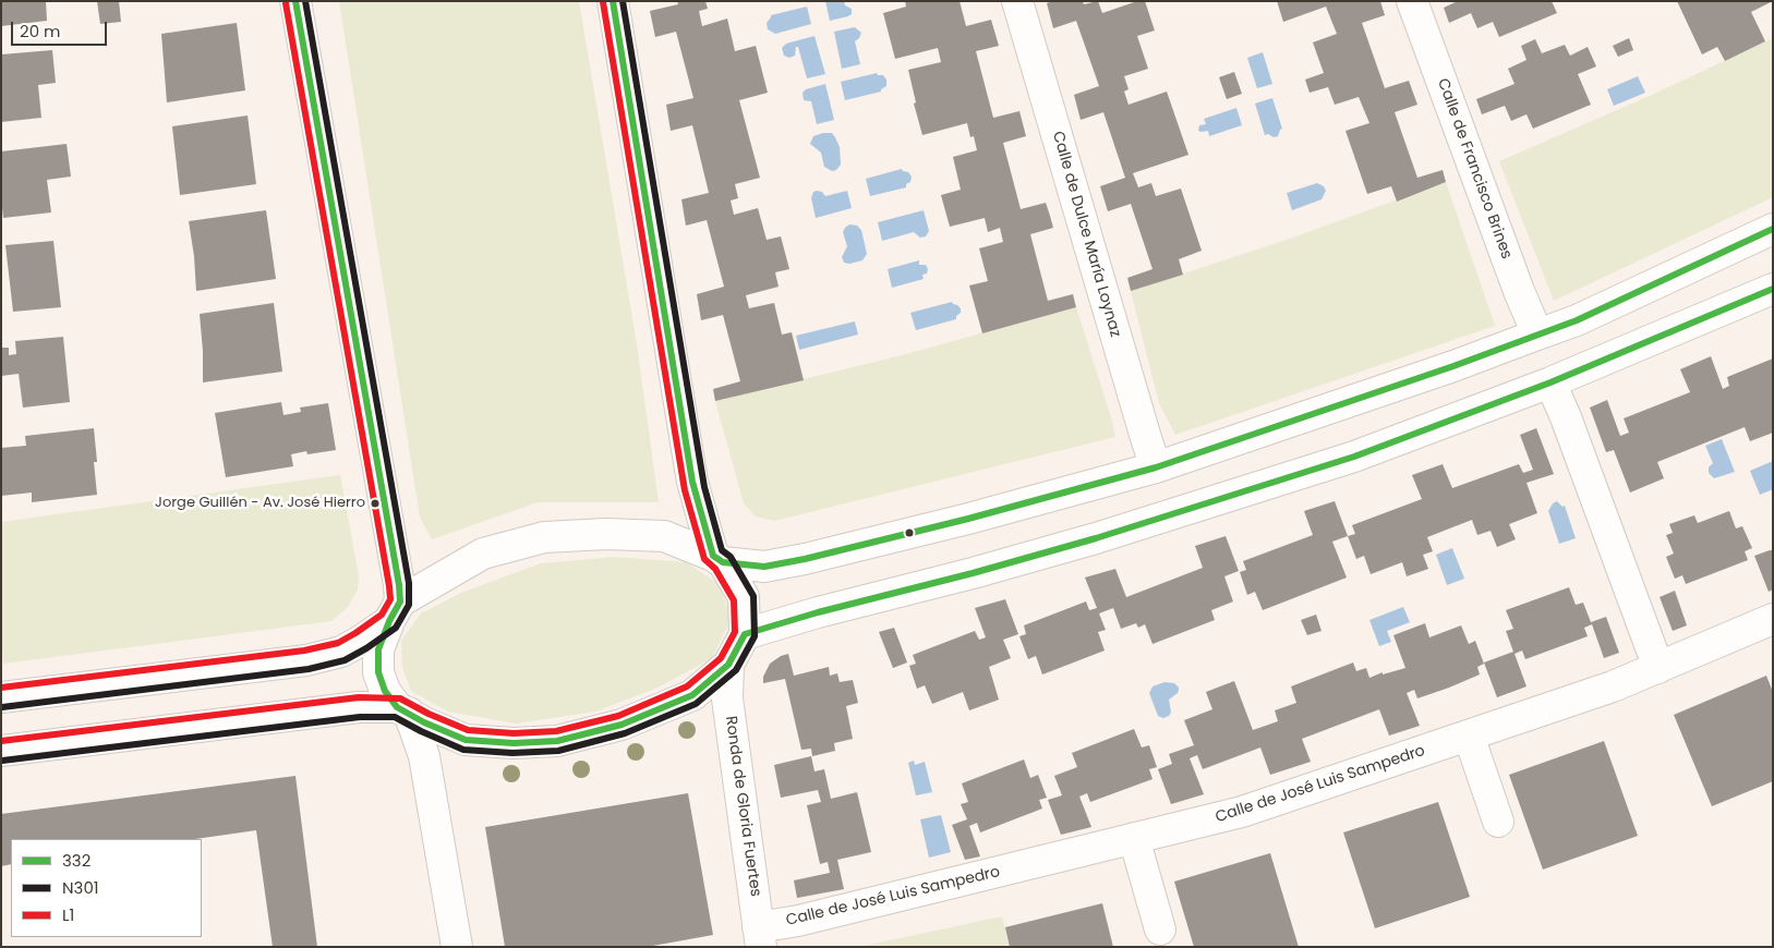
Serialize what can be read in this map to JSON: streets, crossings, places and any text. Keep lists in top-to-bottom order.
{
  "streets": {
    "street": [
      "Calle de Francisco Brines",
      "Calle de Dulce María Loynaz",
      "Calle de José Luis Sampedro",
      "Ronda de Gloria Fuertes"
    ]
  },
  "crossings": [
    ["Calle de José Luis Sampedro", "Ronda de Gloria Fuertes"]
  ],
  "places": ["Jorge Guillén - Av. José Hierro"],
  "lines": ["transit line 332", "transit line N301", "transit line L1"],
  "legend": ["332", "N301", "L1"],
  "scale_bar": "20 m"
}
